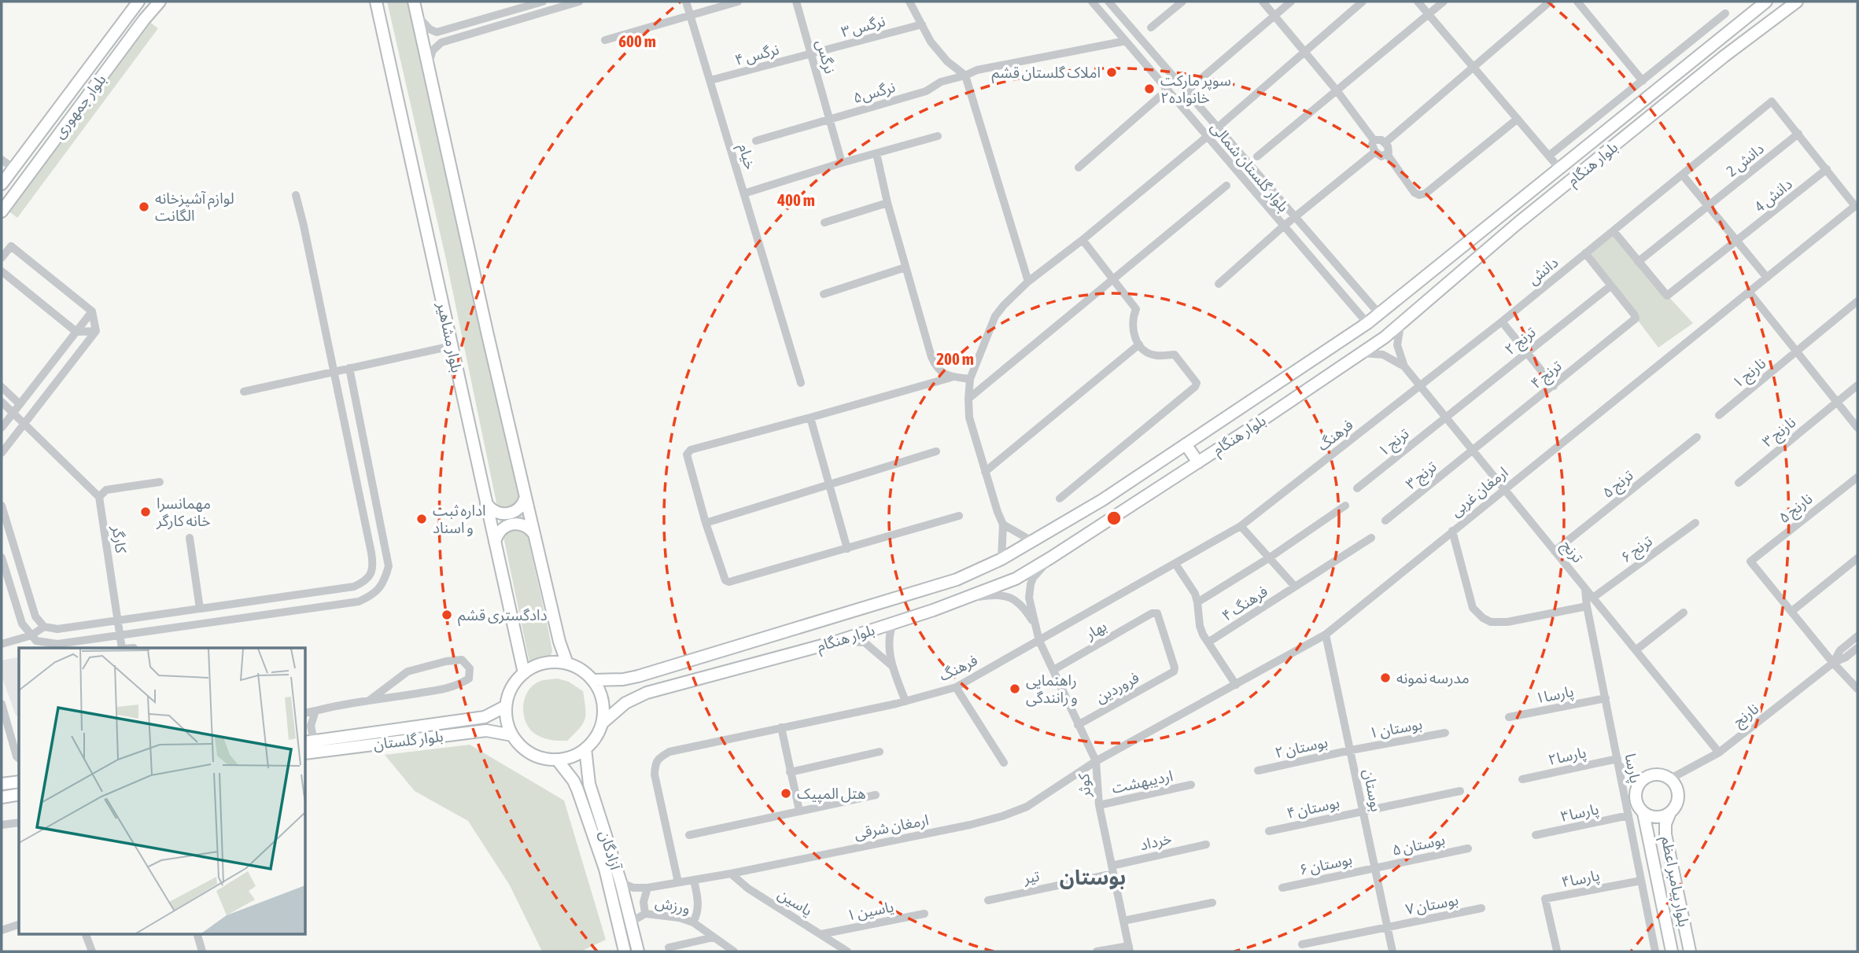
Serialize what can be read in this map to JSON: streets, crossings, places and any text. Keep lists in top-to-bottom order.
{
  "streets": {
    "main road": [
      "بلوار جمهوری",
      "بلوار هنگام",
      "بلوار مشاهیر",
      "بلوار گلستان",
      "آزادگان",
      "بلوار پیامبر اعظم"
    ],
    "street": [
      "نرگس ۳",
      "نرگس ۴",
      "نرگس",
      "نرگس۵",
      "خیام",
      "دانش 2",
      "بلوار گلستان شمالی",
      "دانش 4",
      "دانش",
      "ترنج ۲",
      "نارنج ۱",
      "ترنج ۴",
      "نارنج ۳",
      "فرهنگ",
      "ترنج ۱",
      "ترنج ۳",
      "ترنج ۵",
      "ارمغان غربی",
      "نارنج ۵",
      "کارگر",
      "ترنج ۶",
      "ترنج",
      "فرهنگ ۴",
      "بهار",
      "فروردین",
      "پارسا۱",
      "نارنج",
      "بوستان ۱",
      "بوستان ۲",
      "پارسا۲",
      "پارسا",
      "اردیبهشت",
      "کوثر",
      "بوستان",
      "بوستان ۴",
      "پارسا۳",
      "ارمغان شرقی",
      "خرداد",
      "بوستان ۵",
      "بوستان ۶",
      "تیر",
      "پارسا۴",
      "یاسین",
      "بوستان ۷",
      "ورزش",
      "یاسین ۱"
    ]
  },
  "crossings": [
    ["نرگس ۳", "نرگس ۴"],
    ["نرگس ۳", "نرگس"],
    ["نرگس ۴", "نرگس"],
    ["نرگس ۴", "خیام"],
    ["نرگس", "نرگس۵"],
    ["نرگس۵", "بلوار گلستان شمالی"],
    ["دانش 2", "دانش 4"],
    ["دانش 2", "دانش"],
    ["بلوار هنگام", "بلوار گلستان شمالی"],
    ["بلوار هنگام", "بلوار مشاهیر"],
    ["بلوار هنگام", "بلوار گلستان"],
    ["بلوار هنگام", "کوثر"],
    ["بلوار هنگام", "آزادگان"],
    ["دانش 4", "ارمغان غربی"],
    ["دانش", "فرهنگ"],
    ["دانش", "ترنج"],
    ["بلوار مشاهیر", "بلوار گلستان"],
    ["بلوار مشاهیر", "آزادگان"],
    ["ترنج ۲", "ترنج ۴"],
    ["ترنج ۲", "ترنج ۱"],
    ["ترنج ۲", "ترنج"],
    ["ترنج ۴", "ترنج ۳"],
    ["ترنج ۴", "ترنج"],
    ["فرهنگ", "ترنج"],
    ["فرهنگ", "کوثر"],
    ["فرهنگ", "ارمغان شرقی"],
    ["ترنج ۱", "ترنج"],
    ["ترنج ۳", "ترنج"],
    ["ترنج ۵", "ترنج"],
    ["ارمغان غربی", "ترنج"],
    ["ارمغان غربی", "کوثر"],
    ["ارمغان غربی", "بوستان"],
    ["ارمغان غربی", "ارمغان شرقی"],
    ["ترنج ۶", "ترنج"],
    ["ترنج", "نارنج"],
    ["ترنج", "پارسا"],
    ["بهار", "فروردین"],
    ["بهار", "کوثر"],
    ["فروردین", "کوثر"],
    ["پارسا۱", "پارسا"],
    ["نارنج", "بلوار پیامبر اعظم"],
    ["بوستان ۱", "بوستان ۲"],
    ["بوستان ۱", "بوستان"],
    ["بلوار گلستان", "آزادگان"],
    ["بوستان ۲", "بوستان"],
    ["پارسا۲", "پارسا"],
    ["پارسا", "پارسا۳"],
    ["پارسا", "پارسا۴"],
    ["اردیبهشت", "کوثر"],
    ["کوثر", "ارمغان شرقی"],
    ["کوثر", "خرداد"],
    ["کوثر", "تیر"],
    ["بوستان", "بوستان ۴"],
    ["بوستان", "بوستان ۵"],
    ["بوستان", "بوستان ۶"],
    ["بوستان", "بوستان ۷"],
    ["ارمغان شرقی", "یاسین"],
    ["خرداد", "تیر"],
    ["بوستان ۵", "بوستان ۶"],
    ["آزادگان", "ورزش"],
    ["یاسین", "یاسین ۱"]
  ],
  "districts": ["بوستان"],
  "places": [
    "املاک گلستان قشم",
    "سوپر ماركت خانواده٢",
    "لوازم آشپزخانه الگانت",
    "مهمانسرا خانه کارگر",
    "اداره ثبت و اسناد",
    "دادگستری قشم",
    "مدرسه نمونه",
    "راهنمایی و رانندگی",
    "هتل المپیک"
  ],
  "rings": ["600 m", "400 m", "200 m"]
}
